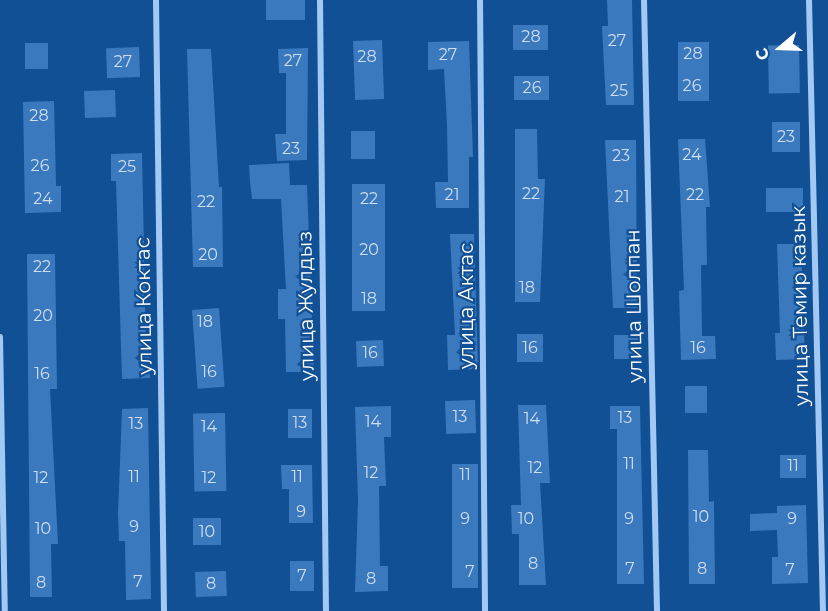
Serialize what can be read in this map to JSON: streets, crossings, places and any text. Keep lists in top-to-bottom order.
{
  "streets": {
    "street": [
      "улица Коктас",
      "улица Жулдыз",
      "улица Актас",
      "улица Шолпан",
      "улица Темир казык"
    ]
  },
  "house_numbers": [
    "28",
    "27",
    "28",
    "27",
    "28",
    "27",
    "27",
    "26",
    "26",
    "25",
    "28",
    "23",
    "23",
    "24",
    "23",
    "26",
    "25",
    "22",
    "21",
    "22",
    "21",
    "24",
    "22",
    "22",
    "20",
    "20",
    "22",
    "18",
    "18",
    "20",
    "18",
    "16",
    "16",
    "16",
    "16",
    "16",
    "13",
    "13",
    "14",
    "14",
    "13",
    "13",
    "14",
    "11",
    "11",
    "12",
    "12",
    "11",
    "11",
    "11",
    "12",
    "12",
    "9",
    "10",
    "9",
    "10",
    "9",
    "9",
    "9",
    "10",
    "10",
    "8",
    "7",
    "8",
    "7",
    "7",
    "7",
    "8",
    "7",
    "8",
    "8"
  ],
  "north": "left"
}
